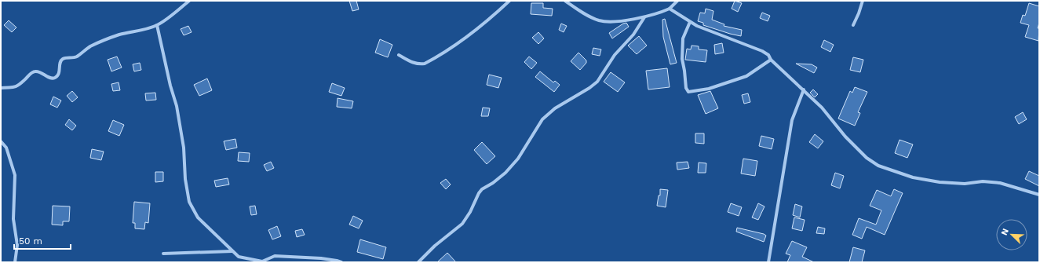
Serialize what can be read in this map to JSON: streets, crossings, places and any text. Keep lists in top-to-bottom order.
{
  "scale_bar": "50 m",
  "north": "top left"
}
